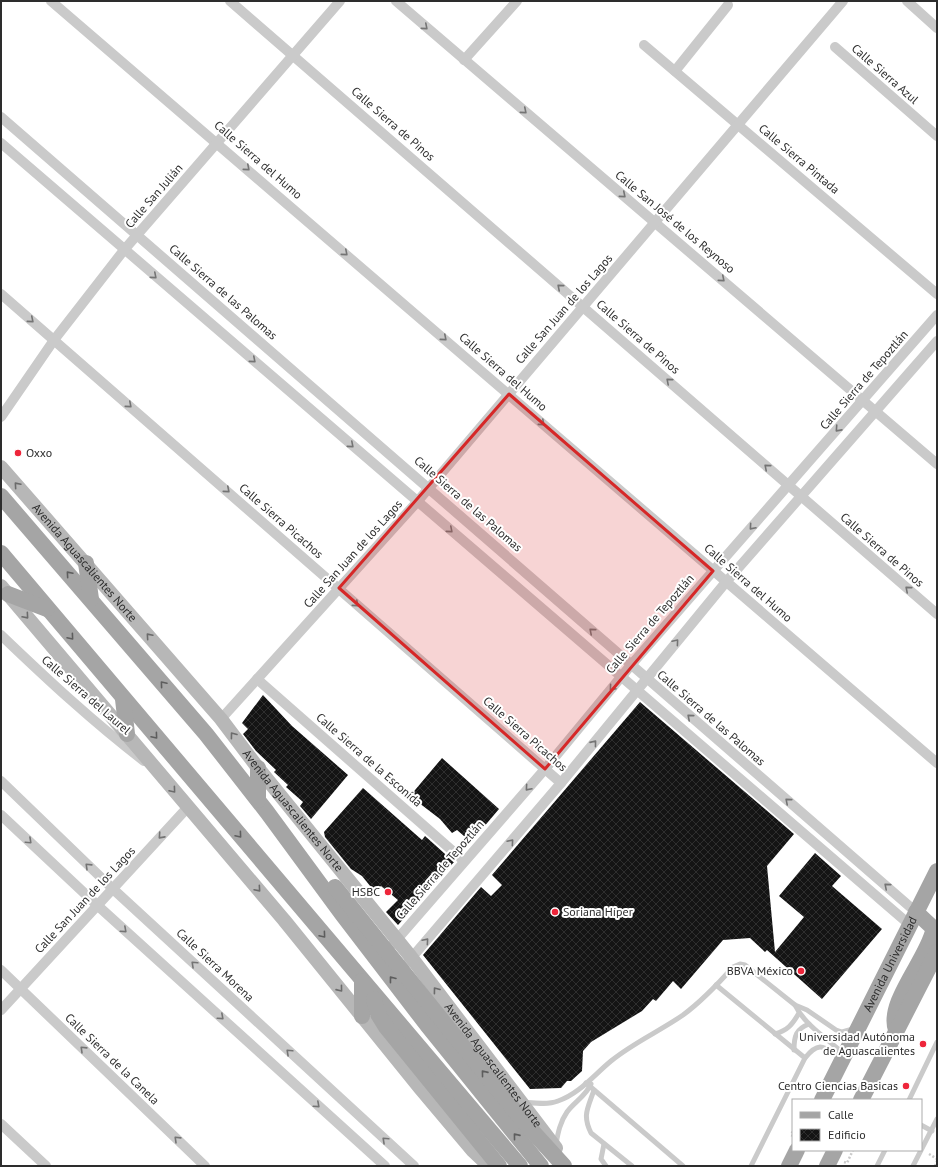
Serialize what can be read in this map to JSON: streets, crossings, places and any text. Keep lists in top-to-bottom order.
{
  "streets": {
    "main road": ["Avenida Aguascalientes Norte", "Avenida Universidad"],
    "street": [
      "Calle Sierra Azul",
      "Calle Sierra de Pinos",
      "Calle Sierra Pintada",
      "Calle Sierra del Humo",
      "Calle San Julián",
      "Calle San José de los Reynoso",
      "Calle Sierra de las Palomas",
      "Calle San Juan de los Lagos",
      "Calle Sierra de Tepoztlán",
      "Calle Sierra Picachos",
      "Calle Sierra del Laurel",
      "Calle Sierra de la Esconida",
      "Calle Sierra Morena",
      "Calle Sierra de la Canela"
    ]
  },
  "crossings": [
    ["Calle Sierra de Pinos", "Calle San Julián"],
    ["Calle Sierra de Pinos", "Calle San Juan de los Lagos"],
    ["Calle Sierra de Pinos", "Calle Sierra de Tepoztlán"],
    ["Calle Sierra Pintada", "Calle San Juan de los Lagos"],
    ["Calle Sierra del Humo", "Calle San Julián"],
    ["Calle Sierra del Humo", "Calle San Juan de los Lagos"],
    ["Calle Sierra del Humo", "Calle Sierra de Tepoztlán"],
    ["Calle San Julián", "Calle Sierra de las Palomas"],
    ["Calle San Julián", "Calle Sierra Picachos"],
    ["Calle San José de los Reynoso", "Calle San Juan de los Lagos"],
    ["Calle San José de los Reynoso", "Calle Sierra de Tepoztlán"],
    ["Calle Sierra de las Palomas", "Calle San Juan de los Lagos"],
    ["Calle Sierra de las Palomas", "Calle Sierra de Tepoztlán"],
    ["Calle Sierra de las Palomas", "Avenida Universidad"],
    ["Calle San Juan de los Lagos", "Calle Sierra Picachos"],
    ["Calle San Juan de los Lagos", "Avenida Aguascalientes Norte"],
    ["Calle San Juan de los Lagos", "Calle Sierra de la Esconida"],
    ["Calle San Juan de los Lagos", "Calle Sierra Morena"],
    ["Calle San Juan de los Lagos", "Calle Sierra de la Canela"],
    ["Calle Sierra de Tepoztlán", "Calle Sierra Picachos"],
    ["Calle Sierra de Tepoztlán", "Avenida Aguascalientes Norte"],
    ["Calle Sierra de Tepoztlán", "Calle Sierra de la Esconida"]
  ],
  "one_way": [
    "Calle Sierra de Pinos",
    "Calle Sierra del Humo",
    "Calle San José de los Reynoso",
    "Calle Sierra Picachos",
    "Calle Sierra de la Canela"
  ],
  "places": [
    "Oxxo",
    "HSBC",
    "Soriana Híper",
    "BBVA México",
    "Universidad Autónoma de Aguascalientes",
    "Centro Ciencias Basicas"
  ],
  "legend": ["Calle", "Edificio"]
}
